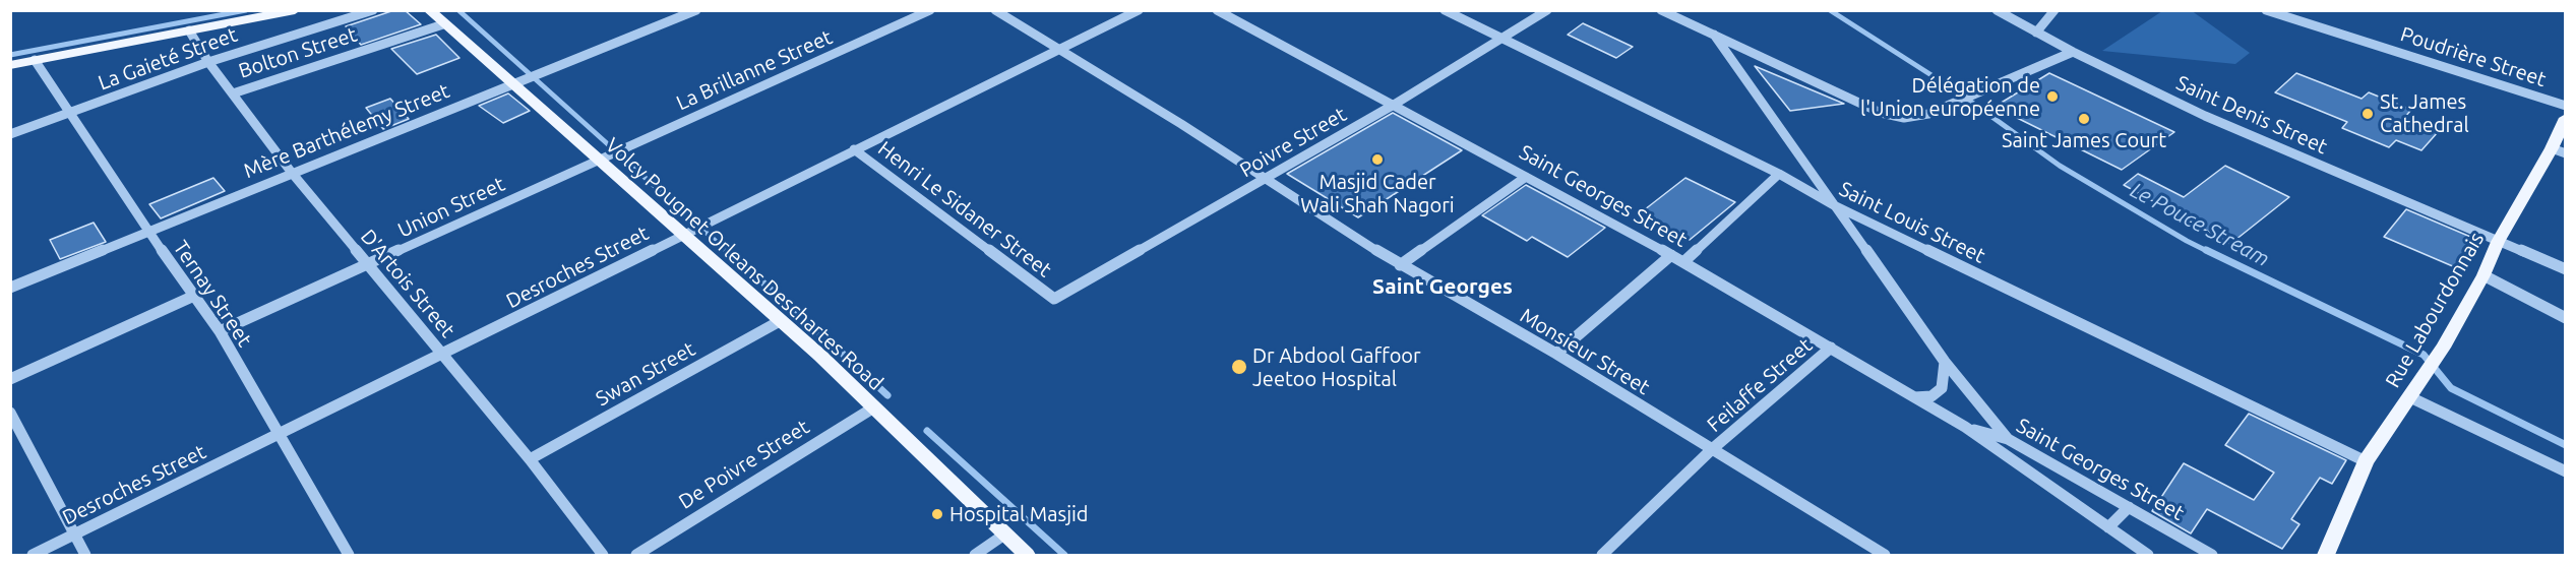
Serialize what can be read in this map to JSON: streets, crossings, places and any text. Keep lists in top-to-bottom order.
{
  "streets": {
    "main road": ["Volcy Pougnet Orleans Deschartes Road", "Rue Labourdonnais"],
    "street": [
      "Bolton Street",
      "Poudrière Street",
      "La Gaieté Street",
      "La Brillanne Street",
      "Saint Denis Street",
      "Mère Barthélemy Street",
      "Poivre Street",
      "Saint Georges Street",
      "Union Street",
      "Henri Le Sidaner Street",
      "Saint Louis Street",
      "Desroches Street",
      "D'Artois Street",
      "Ternay Street",
      "Monsieur Street",
      "Swan Street",
      "Feilaffe Street",
      "De Poivre Street"
    ]
  },
  "crossings": [
    ["Bolton Street", "Volcy Pougnet Orleans Deschartes Road"],
    ["Bolton Street", "D'Artois Street"],
    ["La Gaieté Street", "D'Artois Street"],
    ["La Gaieté Street", "Ternay Street"],
    ["La Brillanne Street", "Union Street"],
    ["La Brillanne Street", "Volcy Pougnet Orleans Deschartes Road"],
    ["Saint Denis Street", "Rue Labourdonnais"],
    ["Mère Barthélemy Street", "Volcy Pougnet Orleans Deschartes Road"],
    ["Mère Barthélemy Street", "D'Artois Street"],
    ["Mère Barthélemy Street", "Ternay Street"],
    ["Poivre Street", "Saint Georges Street"],
    ["Poivre Street", "Henri Le Sidaner Street"],
    ["Poivre Street", "Saint Louis Street"],
    ["Poivre Street", "Monsieur Street"],
    ["Saint Georges Street", "Feilaffe Street"],
    ["Union Street", "Volcy Pougnet Orleans Deschartes Road"],
    ["Union Street", "D'Artois Street"],
    ["Union Street", "Ternay Street"],
    ["Henri Le Sidaner Street", "Desroches Street"],
    ["Saint Louis Street", "Rue Labourdonnais"],
    ["Volcy Pougnet Orleans Deschartes Road", "Desroches Street"],
    ["Volcy Pougnet Orleans Deschartes Road", "Swan Street"],
    ["Volcy Pougnet Orleans Deschartes Road", "De Poivre Street"],
    ["Desroches Street", "D'Artois Street"],
    ["Desroches Street", "Ternay Street"],
    ["Desroches Street", "Monsieur Street"],
    ["D'Artois Street", "Swan Street"],
    ["Monsieur Street", "Feilaffe Street"]
  ],
  "districts": ["Saint Georges"],
  "water": ["Le Pouce Stream"],
  "places": [
    "Délégation de l'Union européenne",
    "St. James Cathedral",
    "Saint James Court",
    "Masjid Cader Wali Shah Nagori",
    "Dr Abdool Gaffoor Jeetoo Hospital",
    "Hospital Masjid"
  ]
}
